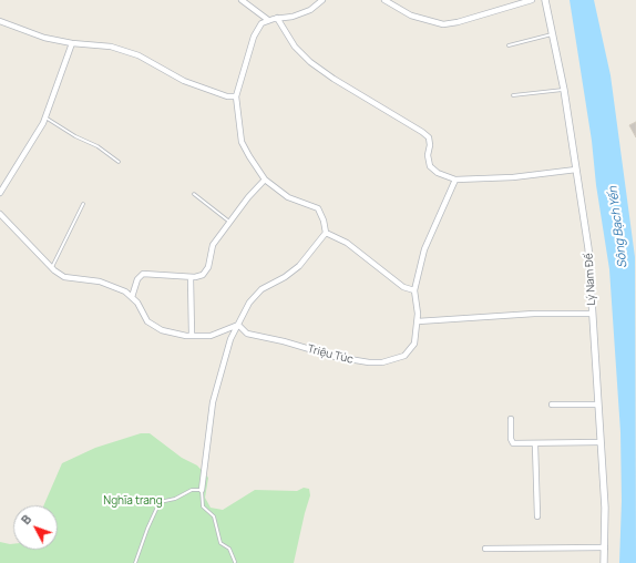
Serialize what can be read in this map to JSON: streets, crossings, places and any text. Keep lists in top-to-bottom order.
{
  "streets": {
    "street": ["Lý Nam Đế", "Triệu Túc"]
  },
  "water": ["Sông Bạch Yến"],
  "parks": ["Nghĩa trang"],
  "north": "top left"
}
